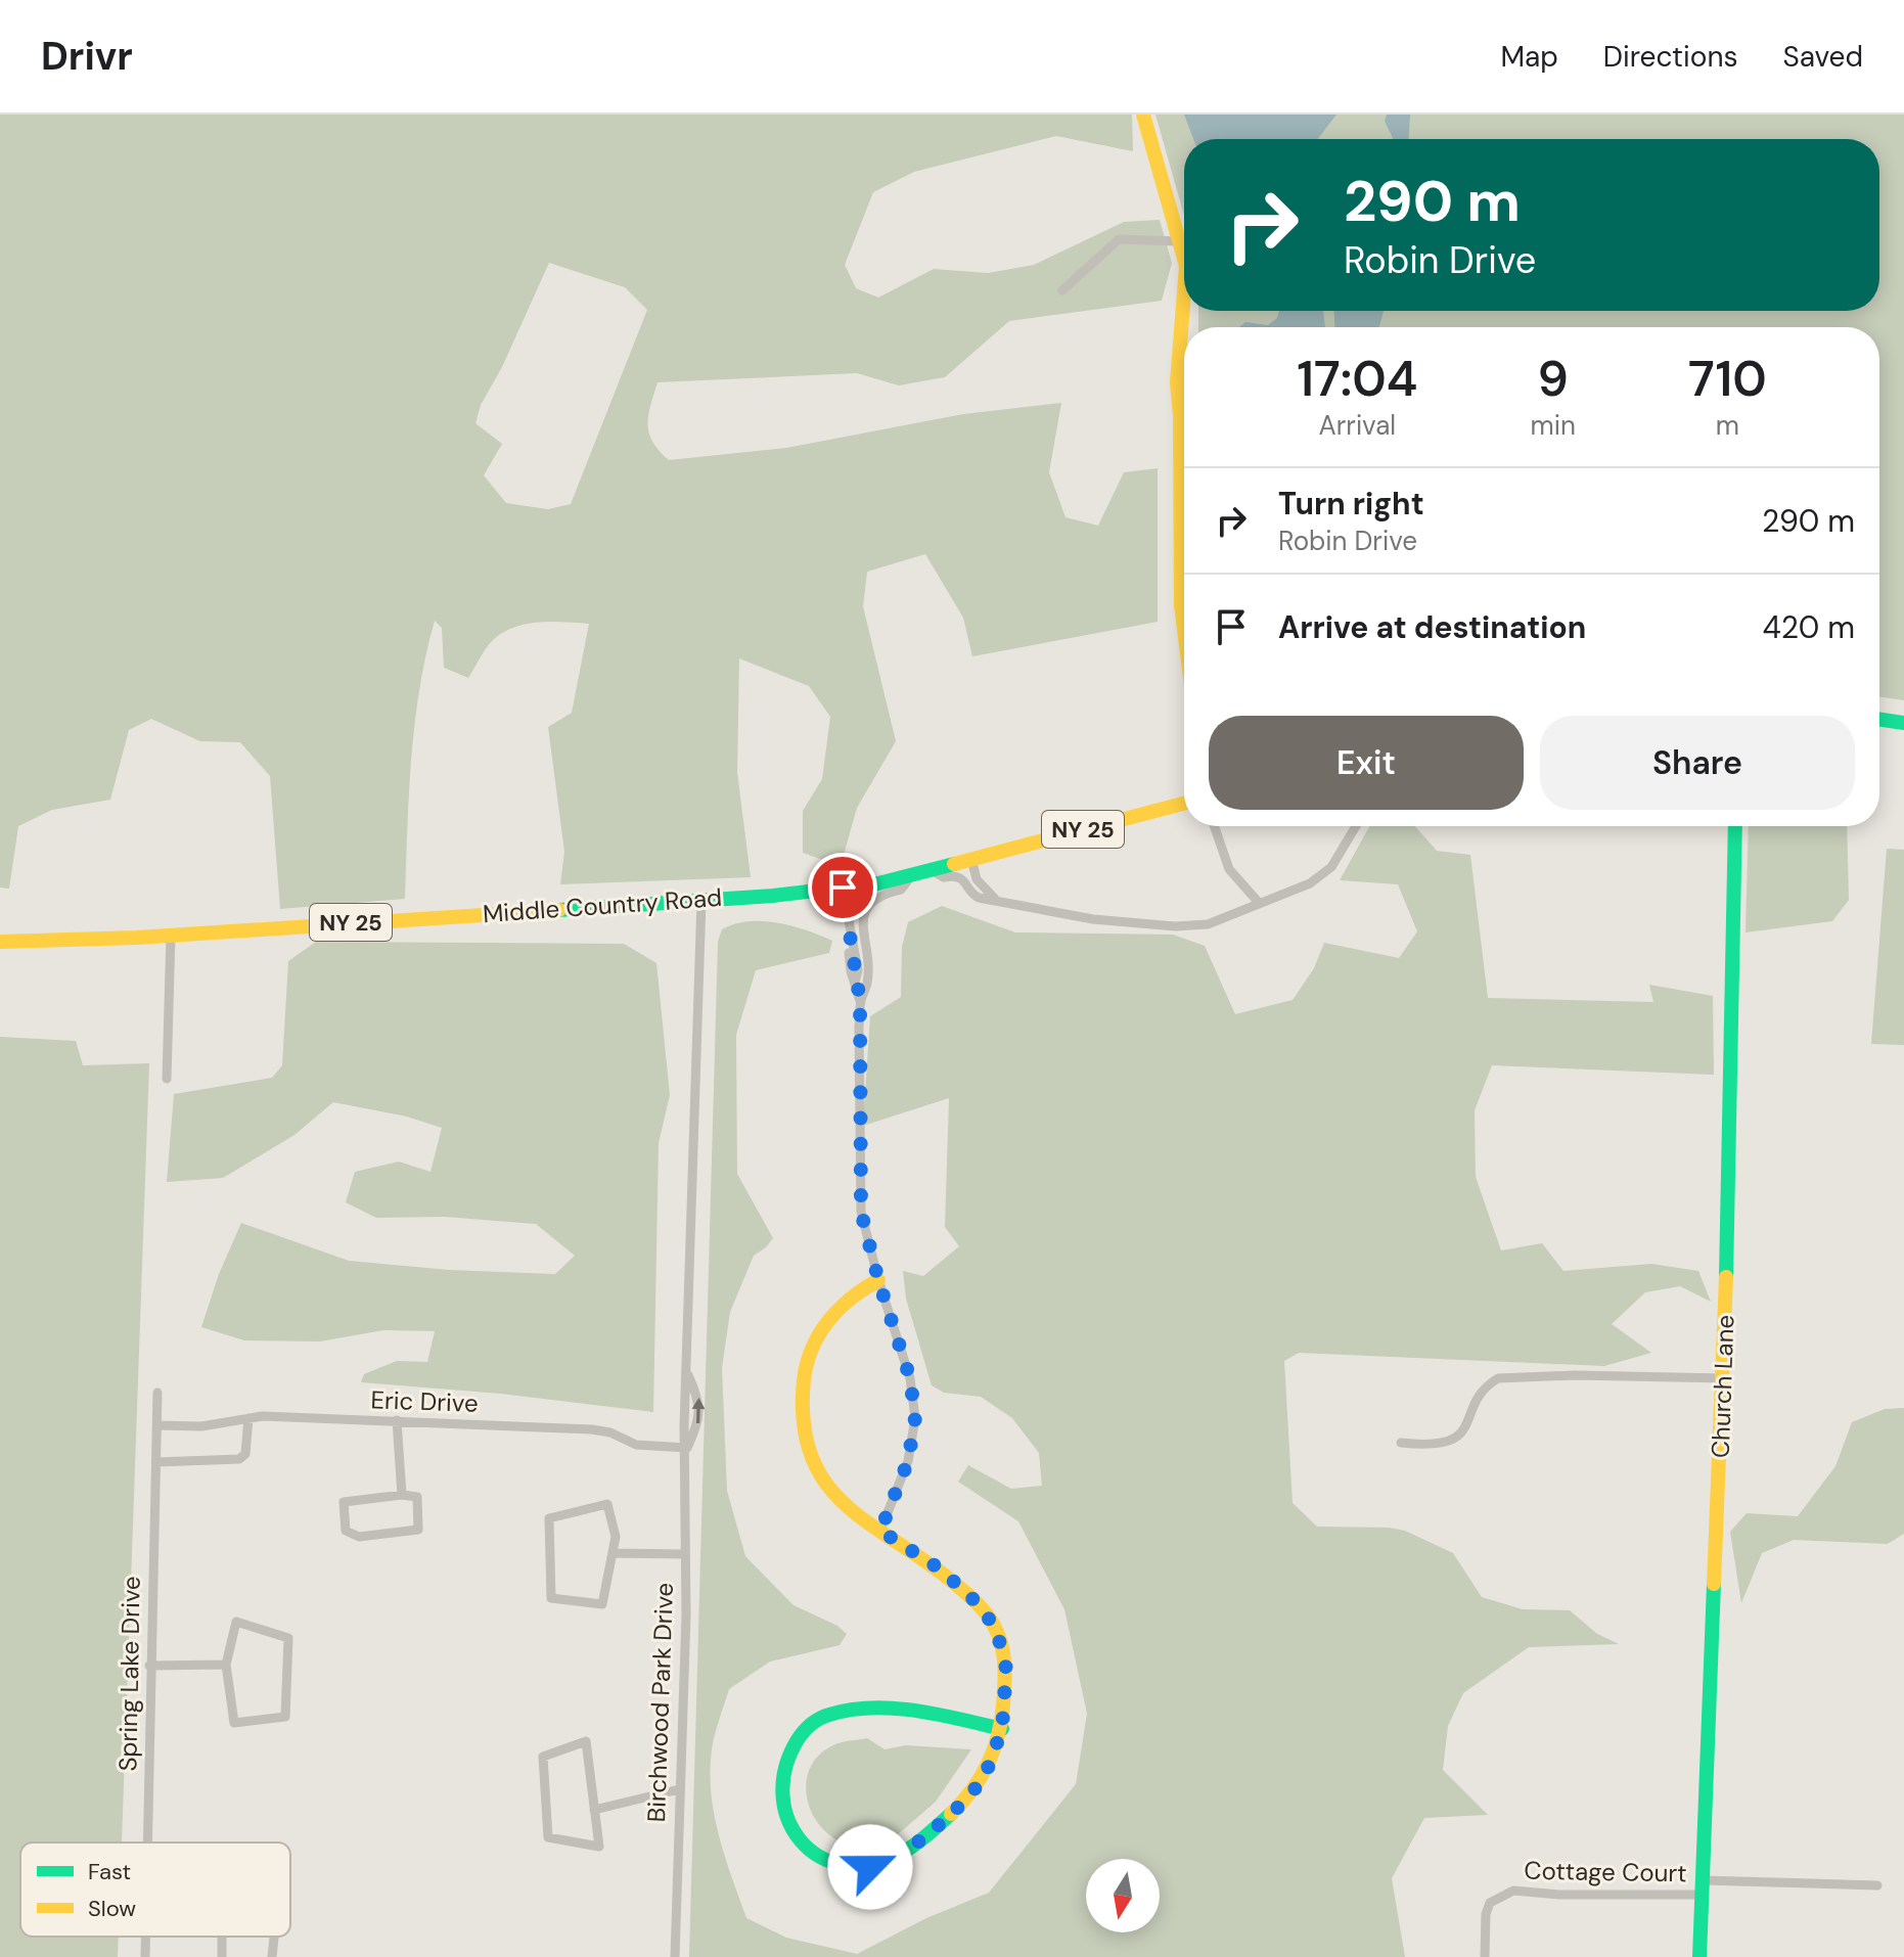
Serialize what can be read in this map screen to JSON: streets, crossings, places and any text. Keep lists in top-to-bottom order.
{
  "streets": {
    "street": [
      "NY 25",
      "Middle Country Road",
      "Church Lane",
      "Eric Drive",
      "Spring Lake Drive",
      "Birchwood Park Drive",
      "Cottage Court"
    ]
  },
  "crossings": [
    ["Middle Country Road", "Birchwood Park Drive"],
    ["Church Lane", "Cottage Court"],
    ["Eric Drive", "Spring Lake Drive"],
    ["Eric Drive", "Birchwood Park Drive"]
  ],
  "legend": ["Fast", "Slow"],
  "north": "bottom",
  "page": {
    "header": "Drivr",
    "nav": ["Map", "Directions", "Saved"],
    "turn": ["290 m", "Robin Drive"],
    "eta": [
      "17:04",
      "Arrival",
      "9",
      "min",
      "710",
      "m"
    ],
    "list": [
      {
        "name": "Turn right",
        "note": "Robin Drive",
        "value": "290 m"
      },
      {
        "name": "Arrive at destination",
        "value": "420 m"
      }
    ],
    "buttons": ["Exit", "Share"]
  }
}
